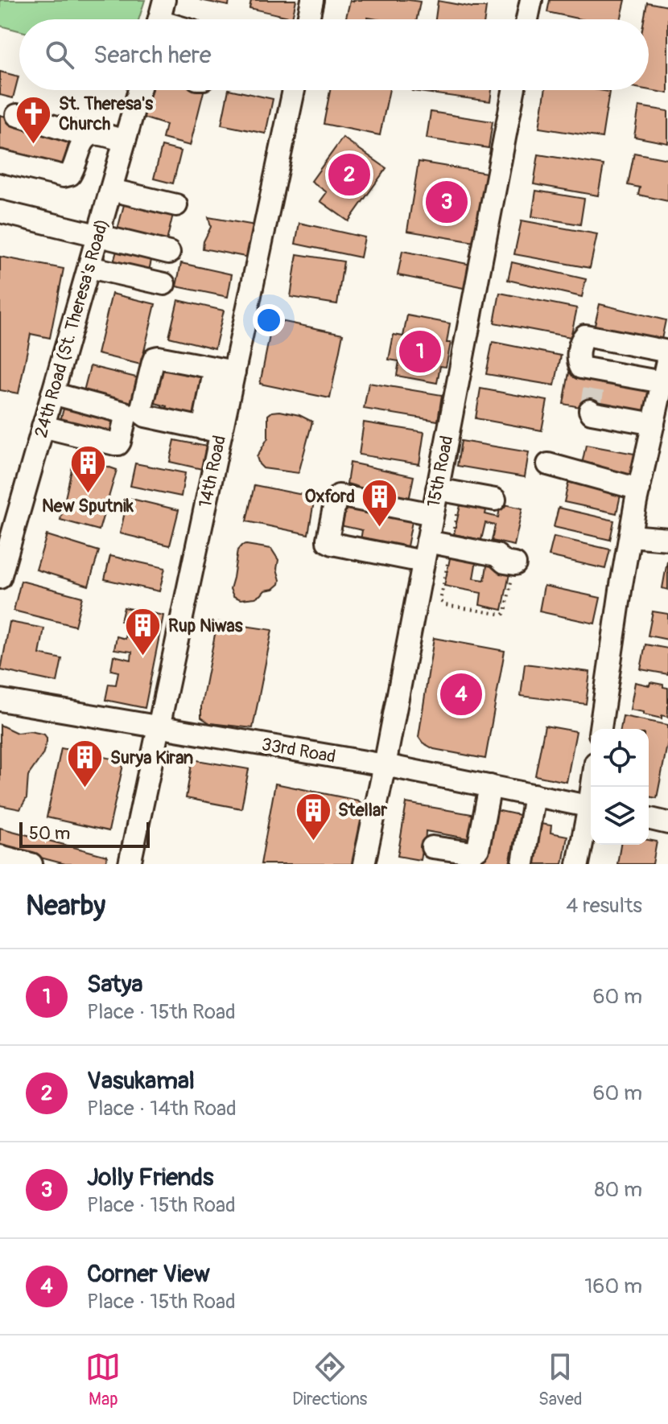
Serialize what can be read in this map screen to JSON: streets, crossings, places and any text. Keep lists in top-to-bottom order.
{
  "streets": {
    "street": [
      "24th Road (St. Theresa's Road)",
      "14th Road",
      "15th Road",
      "33rd Road"
    ]
  },
  "crossings": [
    ["14th Road", "33rd Road"],
    ["15th Road", "33rd Road"]
  ],
  "places": {
    "church": ["St. Theresa's Church"],
    "building": [
      "New Sputnik",
      "Oxford",
      "Rup Niwas",
      "Surya Kiran",
      "Stellar"
    ]
  },
  "scale_bar": "50 m",
  "page": {
    "search": "Search here",
    "pins": [
      "2",
      "3",
      "1",
      "4"
    ],
    "scale": "50 m",
    "heading": ["Nearby", "4 results"],
    "list": [
      {
        "mark": "1",
        "name": "Satya",
        "note": "Place · 15th Road",
        "value": "60 m"
      },
      {
        "mark": "2",
        "name": "Vasukamal",
        "note": "Place · 14th Road",
        "value": "60 m"
      },
      {
        "mark": "3",
        "name": "Jolly Friends",
        "note": "Place · 15th Road",
        "value": "80 m"
      },
      {
        "mark": "4",
        "name": "Corner View",
        "note": "Place · 15th Road",
        "value": "160 m"
      }
    ],
    "nav": ["Map", "Directions", "Saved"]
  }
}
